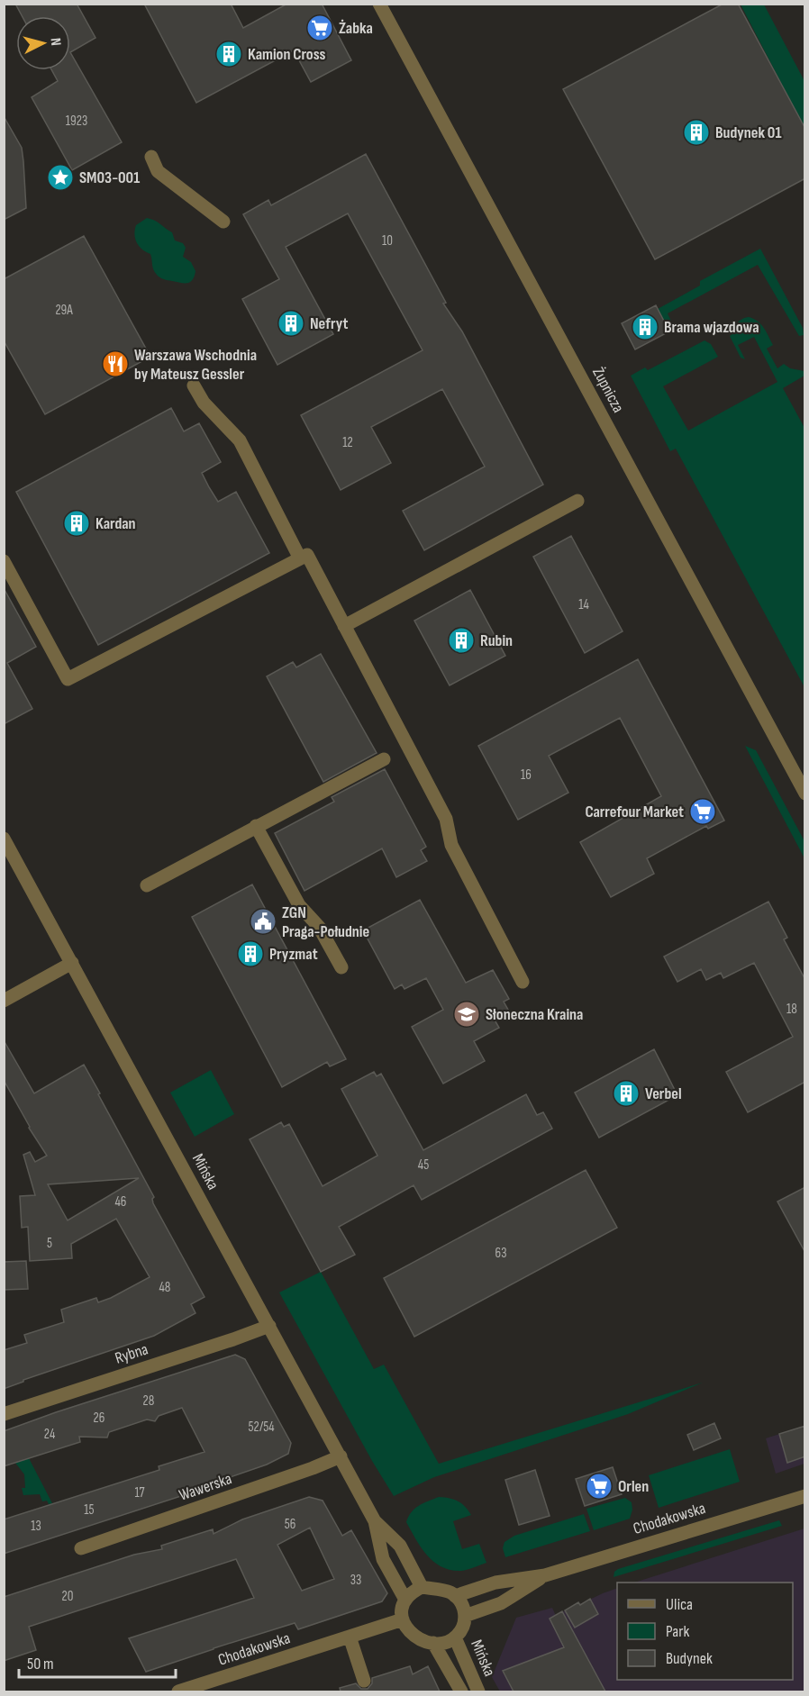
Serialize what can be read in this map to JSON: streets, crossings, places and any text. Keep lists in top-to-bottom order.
{
  "streets": {
    "street": [
      "Żupnicza",
      "Mińska",
      "Rybna",
      "Wawerska",
      "Chodakowska"
    ]
  },
  "crossings": [
    ["Mińska", "Rybna"],
    ["Mińska", "Wawerska"],
    ["Mińska", "Chodakowska"]
  ],
  "places": {
    "supermarket": ["Żabka", "Carrefour Market", "Orlen"],
    "building": [
      "Kamion Cross",
      "Budynek 01",
      "Nefryt",
      "Brama wjazdowa",
      "Kardan",
      "Rubin",
      "Pryzmat",
      "Verbel"
    ],
    "place": ["SM03-001"],
    "restaurant": ["Warszawa Wschodnia by Mateusz Gessler"],
    "public building": ["ZGN Praga-Południe"],
    "school or university": ["Słoneczna Kraina"]
  },
  "house_numbers": [
    "1923",
    "10",
    "29A",
    "12",
    "14",
    "16",
    "18",
    "45",
    "46",
    "5",
    "63",
    "48",
    "28",
    "26",
    "52/54",
    "24",
    "17",
    "15",
    "56",
    "13",
    "33",
    "20"
  ],
  "legend": ["Ulica", "Park", "Budynek"],
  "scale_bar": "50 m",
  "north": "right"
}
